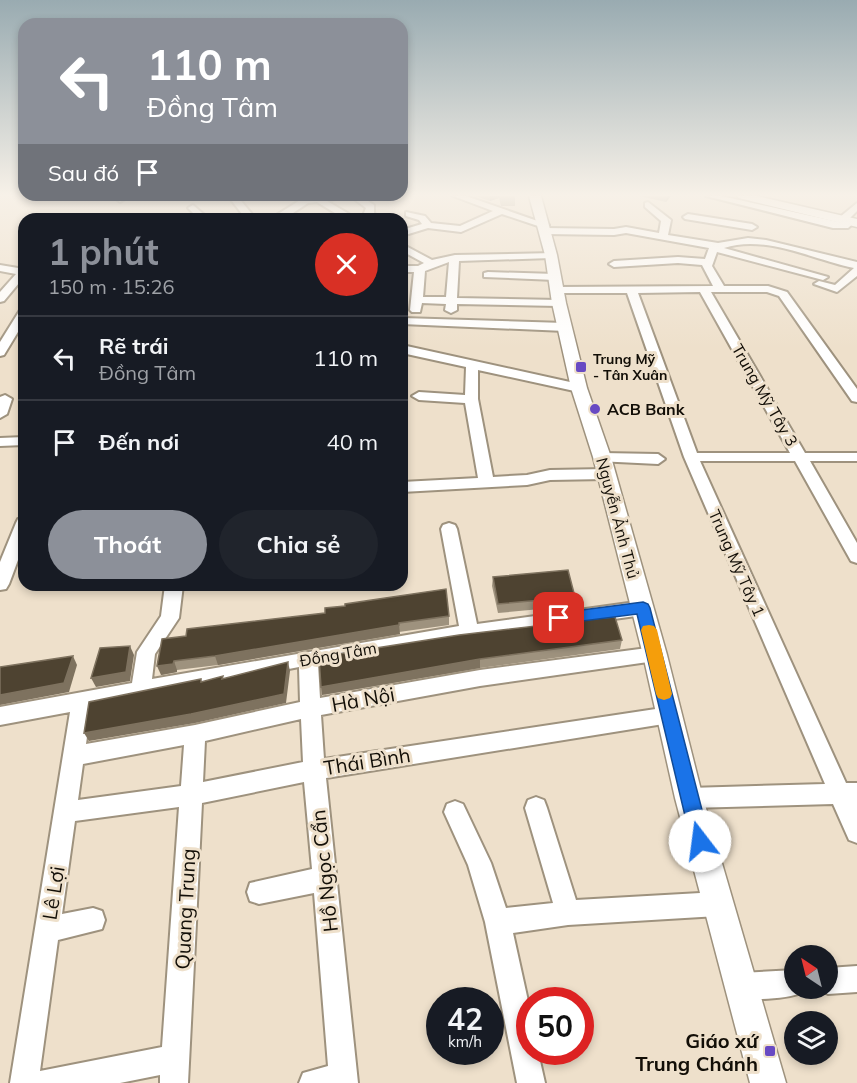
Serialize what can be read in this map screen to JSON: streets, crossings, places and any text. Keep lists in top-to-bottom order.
{
  "streets": {
    "main road": ["Nguyễn Ảnh Thủ"],
    "street": [
      "Trung Mỹ Tây 3",
      "Trung Mỹ Tây 1",
      "Đồng Tâm",
      "Hà Nội",
      "Thái Bình",
      "Hồ Ngọc Cẩn",
      "Lê Lợi",
      "Quang Trung"
    ]
  },
  "crossings": [
    ["Nguyễn Ảnh Thủ", "Đồng Tâm"],
    ["Nguyễn Ảnh Thủ", "Hà Nội"],
    ["Nguyễn Ảnh Thủ", "Thái Bình"],
    ["Đồng Tâm", "Hồ Ngọc Cẩn"],
    ["Đồng Tâm", "Lê Lợi"],
    ["Hà Nội", "Hồ Ngọc Cẩn"],
    ["Hà Nội", "Lê Lợi"],
    ["Hà Nội", "Quang Trung"],
    ["Thái Bình", "Hồ Ngọc Cẩn"],
    ["Thái Bình", "Lê Lợi"],
    ["Thái Bình", "Quang Trung"]
  ],
  "places": {
    "transit": ["Trung Mỹ - Tân Xuân", "Giáo xứ Trung Chánh"],
    "other": ["ACB Bank"]
  },
  "north": "top left",
  "page": {
    "turn": ["110 m", "Đồng Tâm"],
    "then": "Sau đó",
    "heading": ["1 phút", "150 m · 15:26"],
    "list": [
      {
        "name": "Rẽ trái",
        "note": "Đồng Tâm",
        "value": "110 m"
      },
      {
        "name": "Đến nơi",
        "value": "40 m"
      }
    ],
    "buttons": ["Thoát", "Chia sẻ"],
    "speed": "42 km/h",
    "limit": "50"
  }
}
